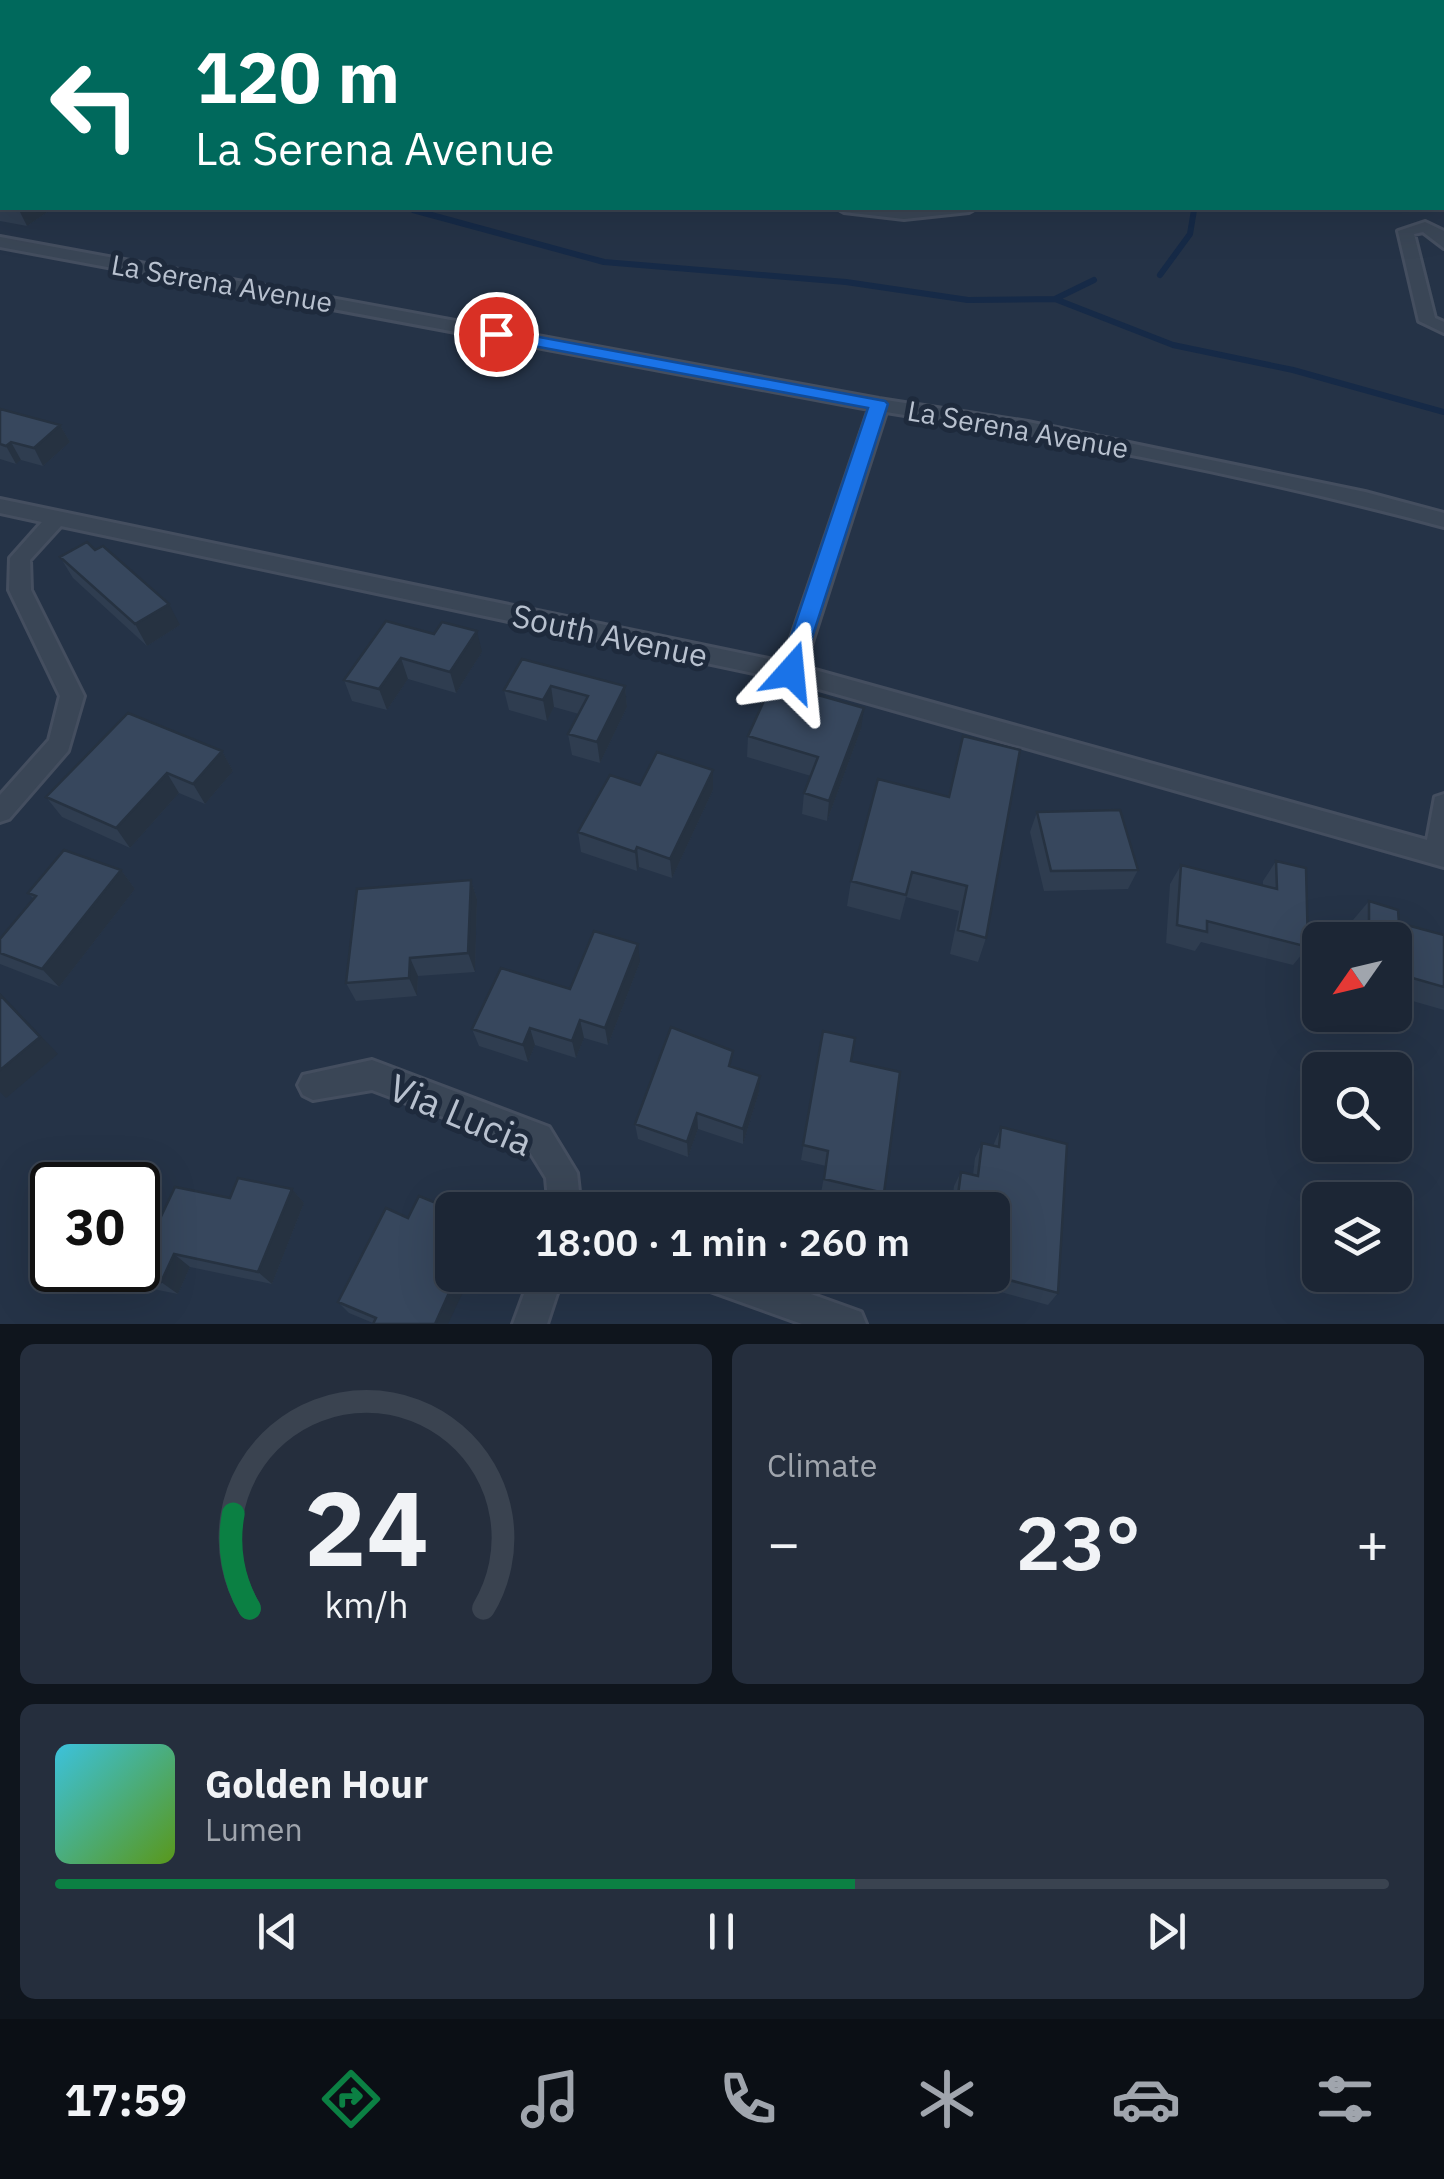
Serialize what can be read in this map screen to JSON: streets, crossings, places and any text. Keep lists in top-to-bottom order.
{
  "streets": {
    "street": ["La Serena Avenue", "South Avenue", "Via Lucia"]
  },
  "north": "bottom left",
  "page": {
    "turn": ["120 m", "La Serena Avenue"],
    "limit": "30",
    "trip": "18:00 · 1 min · 260 m",
    "tile": "Climate",
    "heat": ["−", "23°", "+"],
    "song": ["Golden Hour", "Lumen"],
    "tabs": "17:59",
    "gauge": ["24", "km/h"]
  }
}
